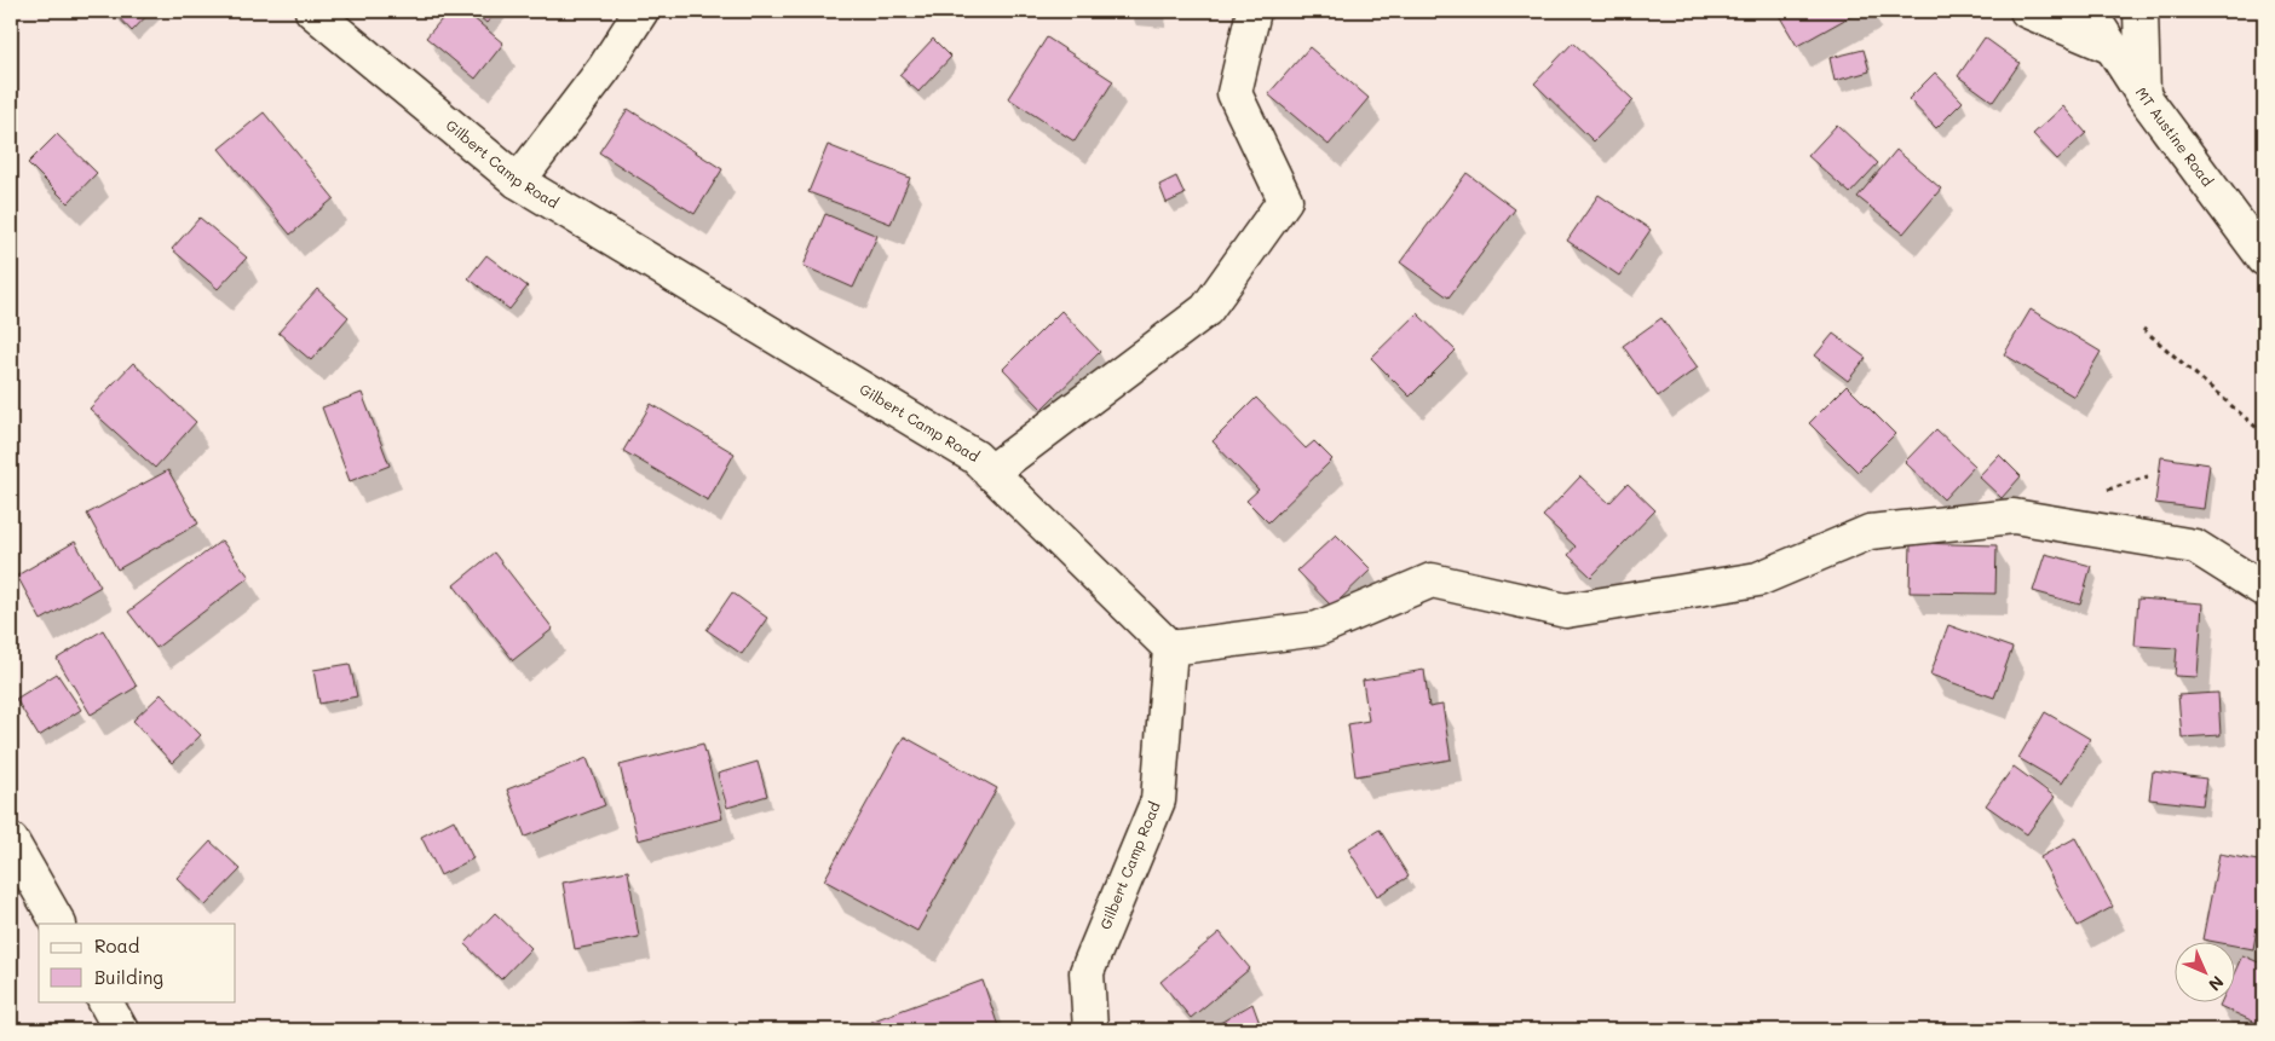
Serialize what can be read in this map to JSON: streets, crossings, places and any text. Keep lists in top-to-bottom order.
{
  "streets": {
    "street": ["MT Austine Road", "Gilbert Camp Road"]
  },
  "legend": ["Road", "Building"],
  "north": "bottom right"
}
